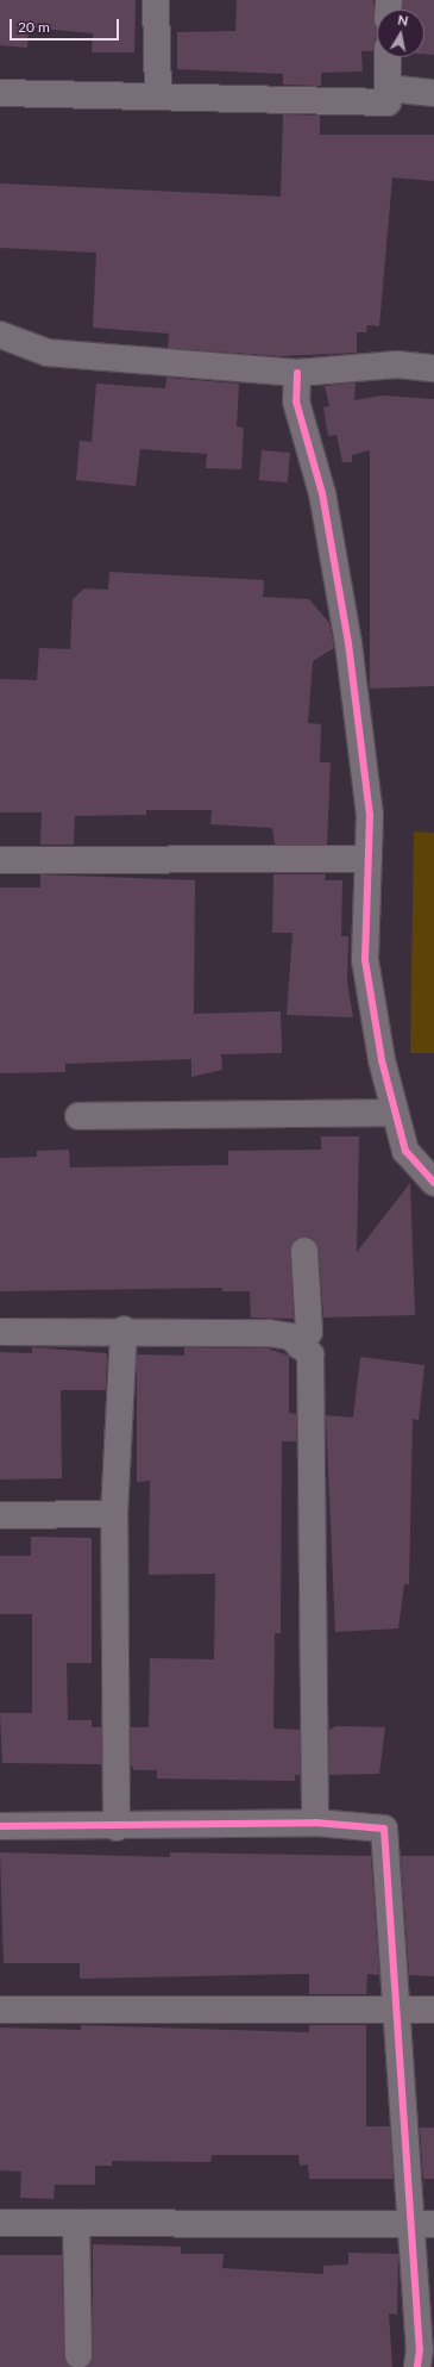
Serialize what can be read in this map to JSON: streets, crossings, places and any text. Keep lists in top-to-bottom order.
{
  "scale_bar": "20 m",
  "north": "top"
}
